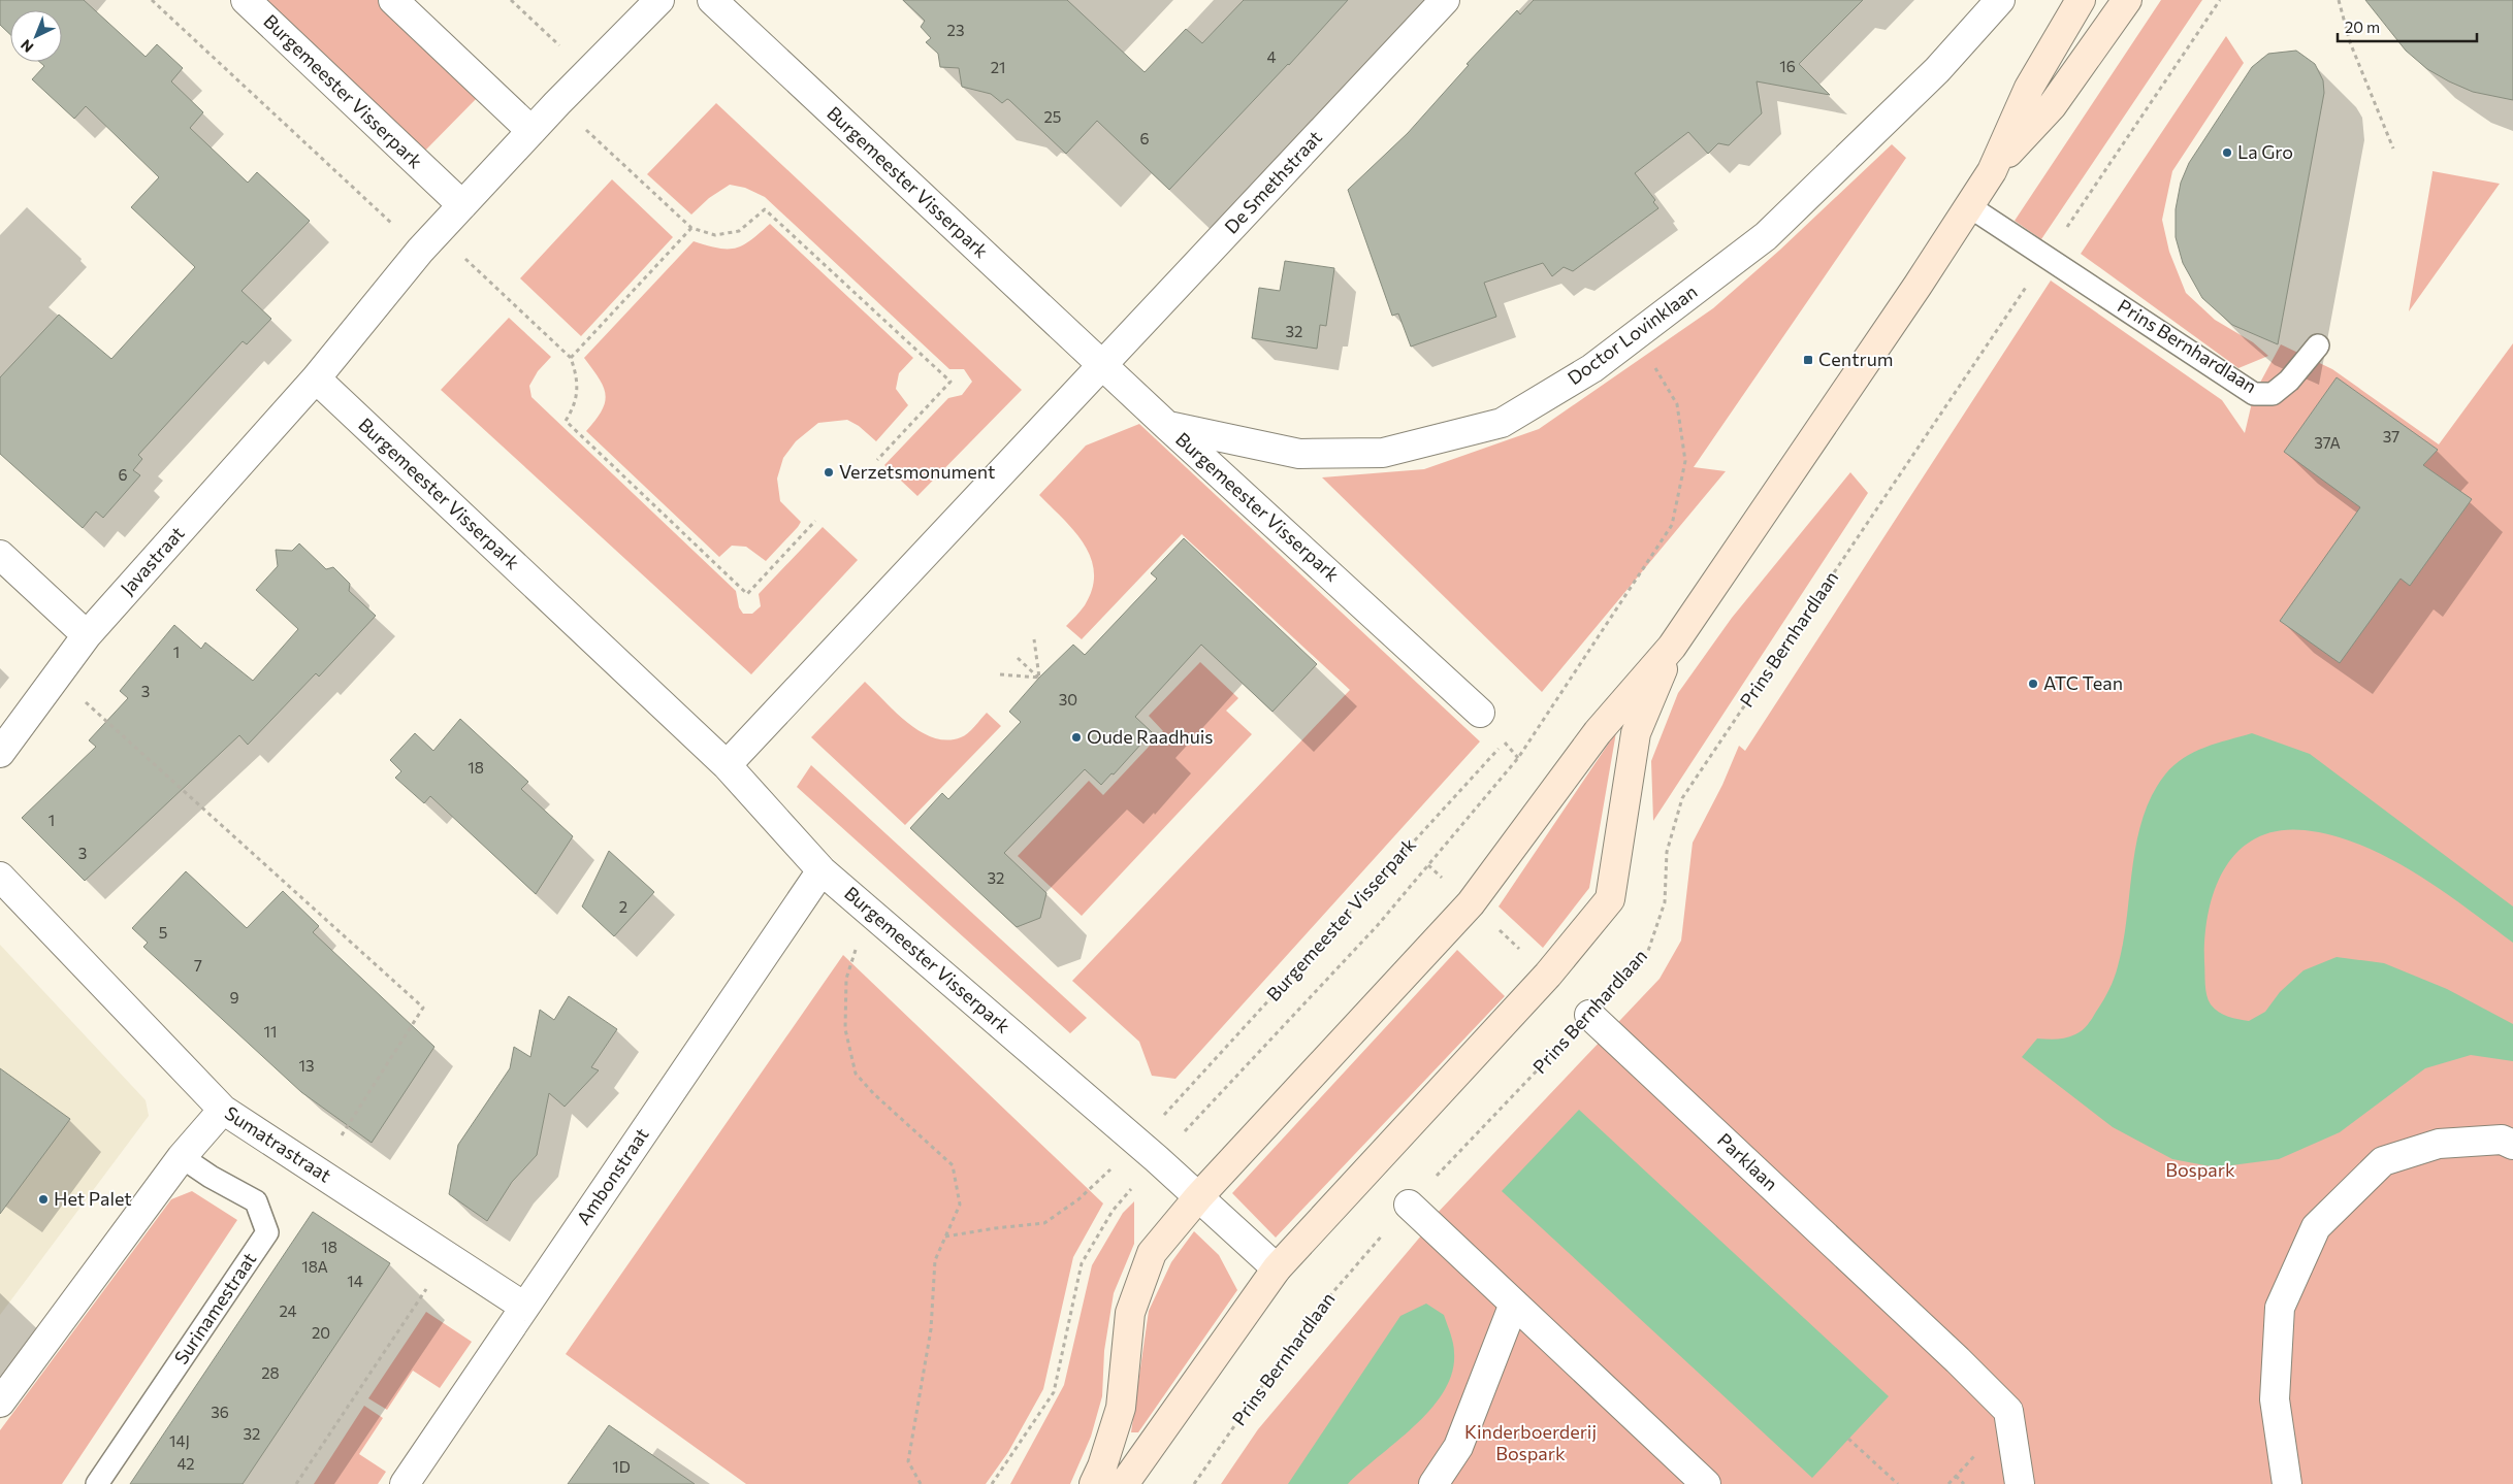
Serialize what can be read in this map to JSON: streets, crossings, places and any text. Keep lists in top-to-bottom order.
{
  "streets": {
    "street": [
      "Burgemeester Visserpark",
      "De Smethstraat",
      "Doctor Lovinklaan",
      "Javastraat",
      "Sumatrastraat",
      "Parklaan",
      "Ambonstraat"
    ],
    "lane": ["Prins Bernhardlaan", "Surinamestraat"]
  },
  "crossings": [
    ["Burgemeester Visserpark", "De Smethstraat"],
    ["Burgemeester Visserpark", "Doctor Lovinklaan"],
    ["Burgemeester Visserpark", "Javastraat"],
    ["Burgemeester Visserpark", "Ambonstraat"],
    ["Prins Bernhardlaan", "Parklaan"],
    ["Sumatrastraat", "Ambonstraat"]
  ],
  "parks": ["Bospark", "Kinderboerderij Bospark"],
  "places": {
    "other": [
      "La Gro",
      "Verzetsmonument",
      "ATC Tean",
      "Oude Raadhuis",
      "Het Palet"
    ],
    "transit": ["Centrum"]
  },
  "house_numbers": [
    "23",
    "4",
    "16",
    "21",
    "25",
    "6",
    "32",
    "37",
    "37A",
    "6",
    "1",
    "3",
    "30",
    "18",
    "1",
    "3",
    "32",
    "2",
    "5",
    "7",
    "9",
    "11",
    "13",
    "18",
    "18A",
    "14",
    "24",
    "20",
    "28",
    "36",
    "32",
    "14J",
    "42",
    "1D"
  ],
  "scale_bar": "20 m",
  "north": "bottom left"
}
